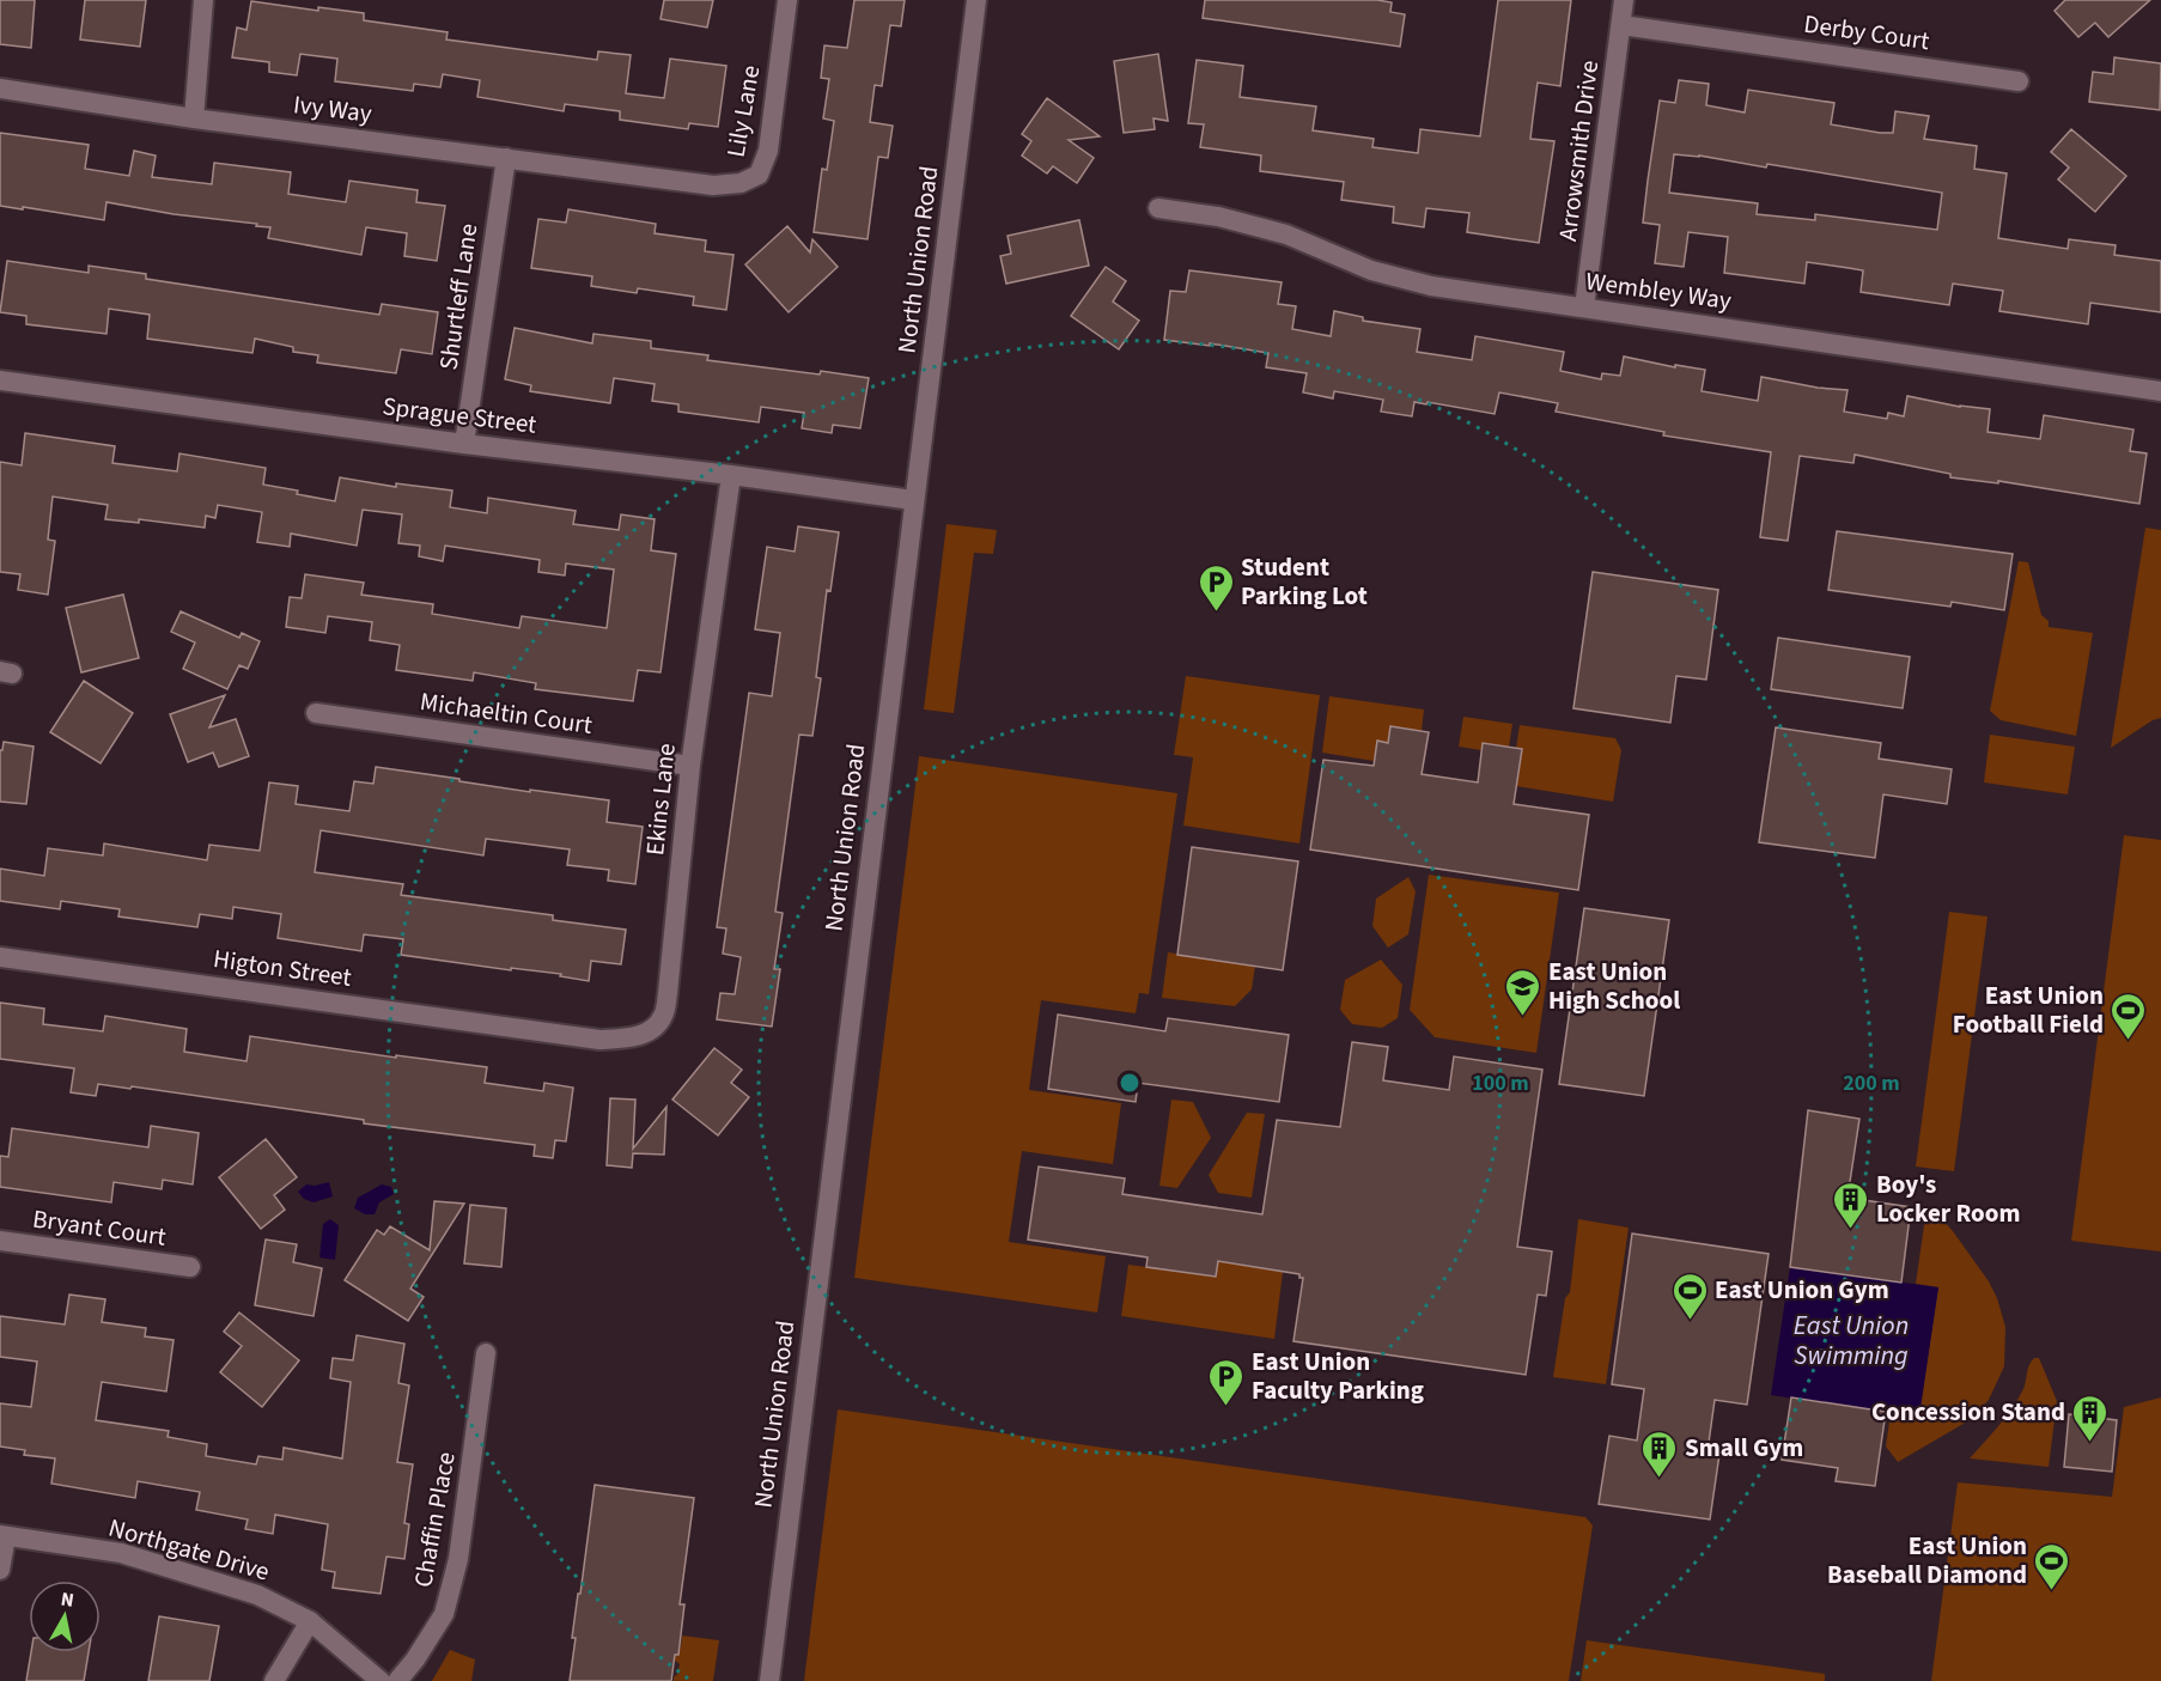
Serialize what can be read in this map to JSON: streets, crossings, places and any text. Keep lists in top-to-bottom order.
{
  "streets": {
    "street": [
      "Derby Court",
      "Ivy Way",
      "Lily Lane",
      "Arrowsmith Drive",
      "North Union Road",
      "Wembley Way",
      "Shurtleff Lane",
      "Sprague Street",
      "Michaeltin Court",
      "Ekins Lane",
      "Higton Street",
      "Bryant Court",
      "Chaffin Place",
      "Northgate Drive"
    ]
  },
  "crossings": [
    ["Derby Court", "Arrowsmith Drive"],
    ["Ivy Way", "Lily Lane"],
    ["Ivy Way", "Shurtleff Lane"],
    ["Arrowsmith Drive", "Wembley Way"],
    ["North Union Road", "Sprague Street"],
    ["Shurtleff Lane", "Sprague Street"],
    ["Sprague Street", "Ekins Lane"],
    ["Michaeltin Court", "Ekins Lane"],
    ["Ekins Lane", "Higton Street"]
  ],
  "water": ["East Union Swimming"],
  "places": {
    "parking": ["Student Parking Lot", "East Union Faculty Parking"],
    "school or university": ["East Union High School"],
    "sports": ["East Union Football Field", "East Union Gym", "East Union Baseball Diamond"],
    "building": ["Boy's Locker Room", "Concession Stand", "Small Gym"]
  },
  "north": "top",
  "rings": ["100 m", "200 m"]
}
